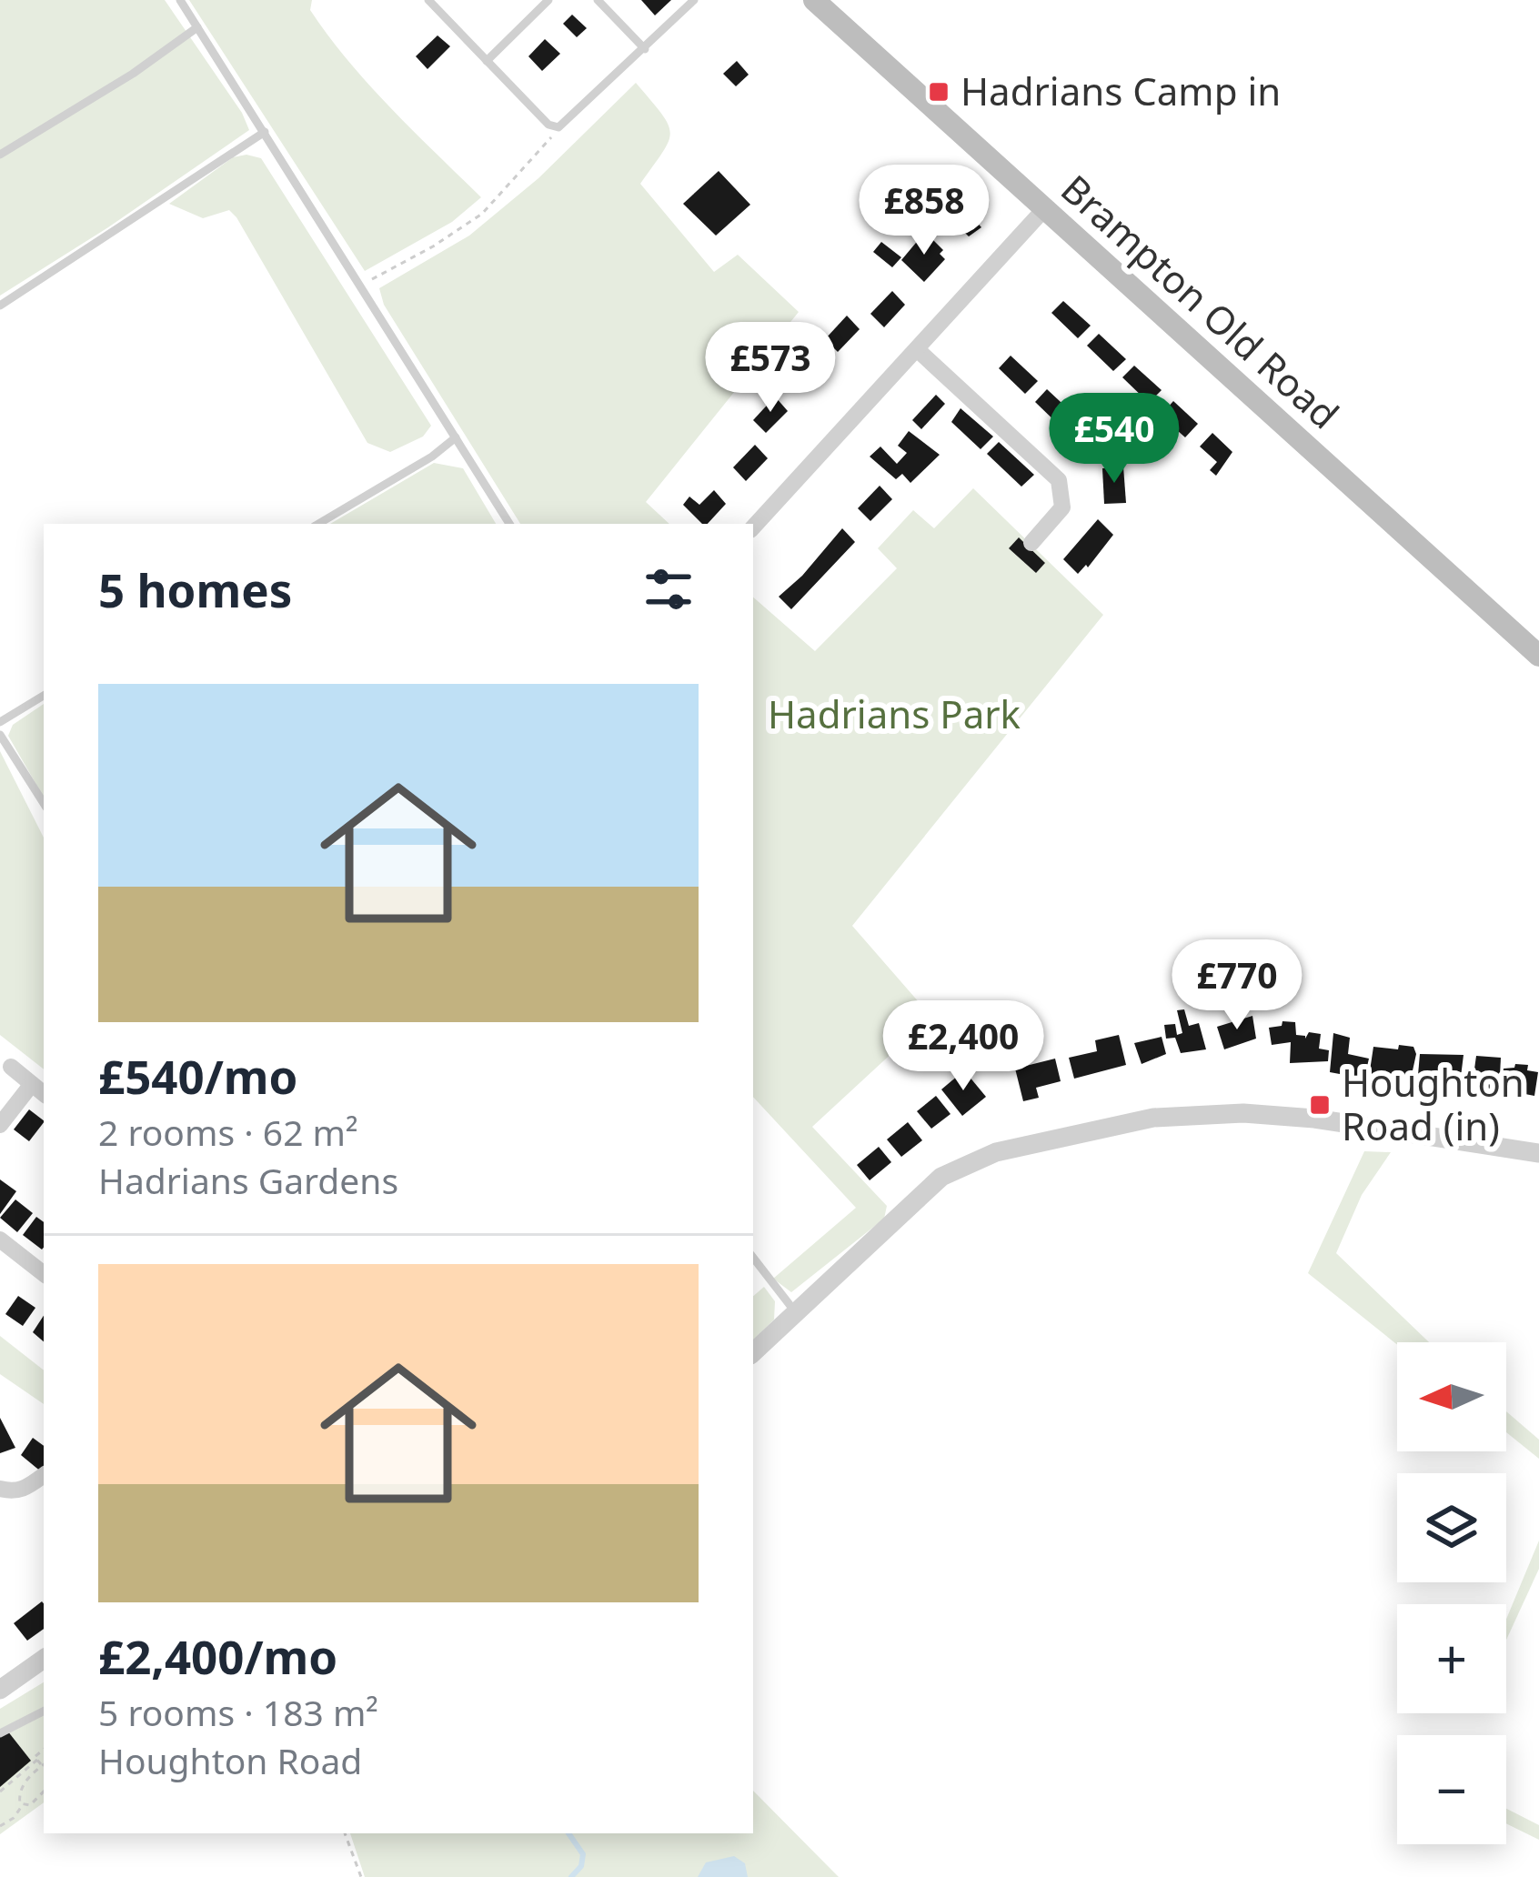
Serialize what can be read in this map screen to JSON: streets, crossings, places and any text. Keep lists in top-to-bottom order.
{
  "streets": {
    "main road": ["Brampton Old Road"]
  },
  "parks": ["Hadrians Park"],
  "places": {
    "transit": ["Hadrians Camp in", "Houghton Road (in)"]
  },
  "north": "left",
  "page": {
    "price": [
      "£858",
      "£573",
      "£540",
      "£770",
      "£2,400"
    ],
    "heading": "5 homes",
    "list": [
      {
        "name": "£540/mo",
        "note": "2 rooms · 62 m² · Hadrians Gardens"
      },
      {
        "name": "£2,400/mo",
        "note": "5 rooms · 183 m² · Houghton Road"
      }
    ],
    "map_buttons": ["+", "−"]
  }
}
